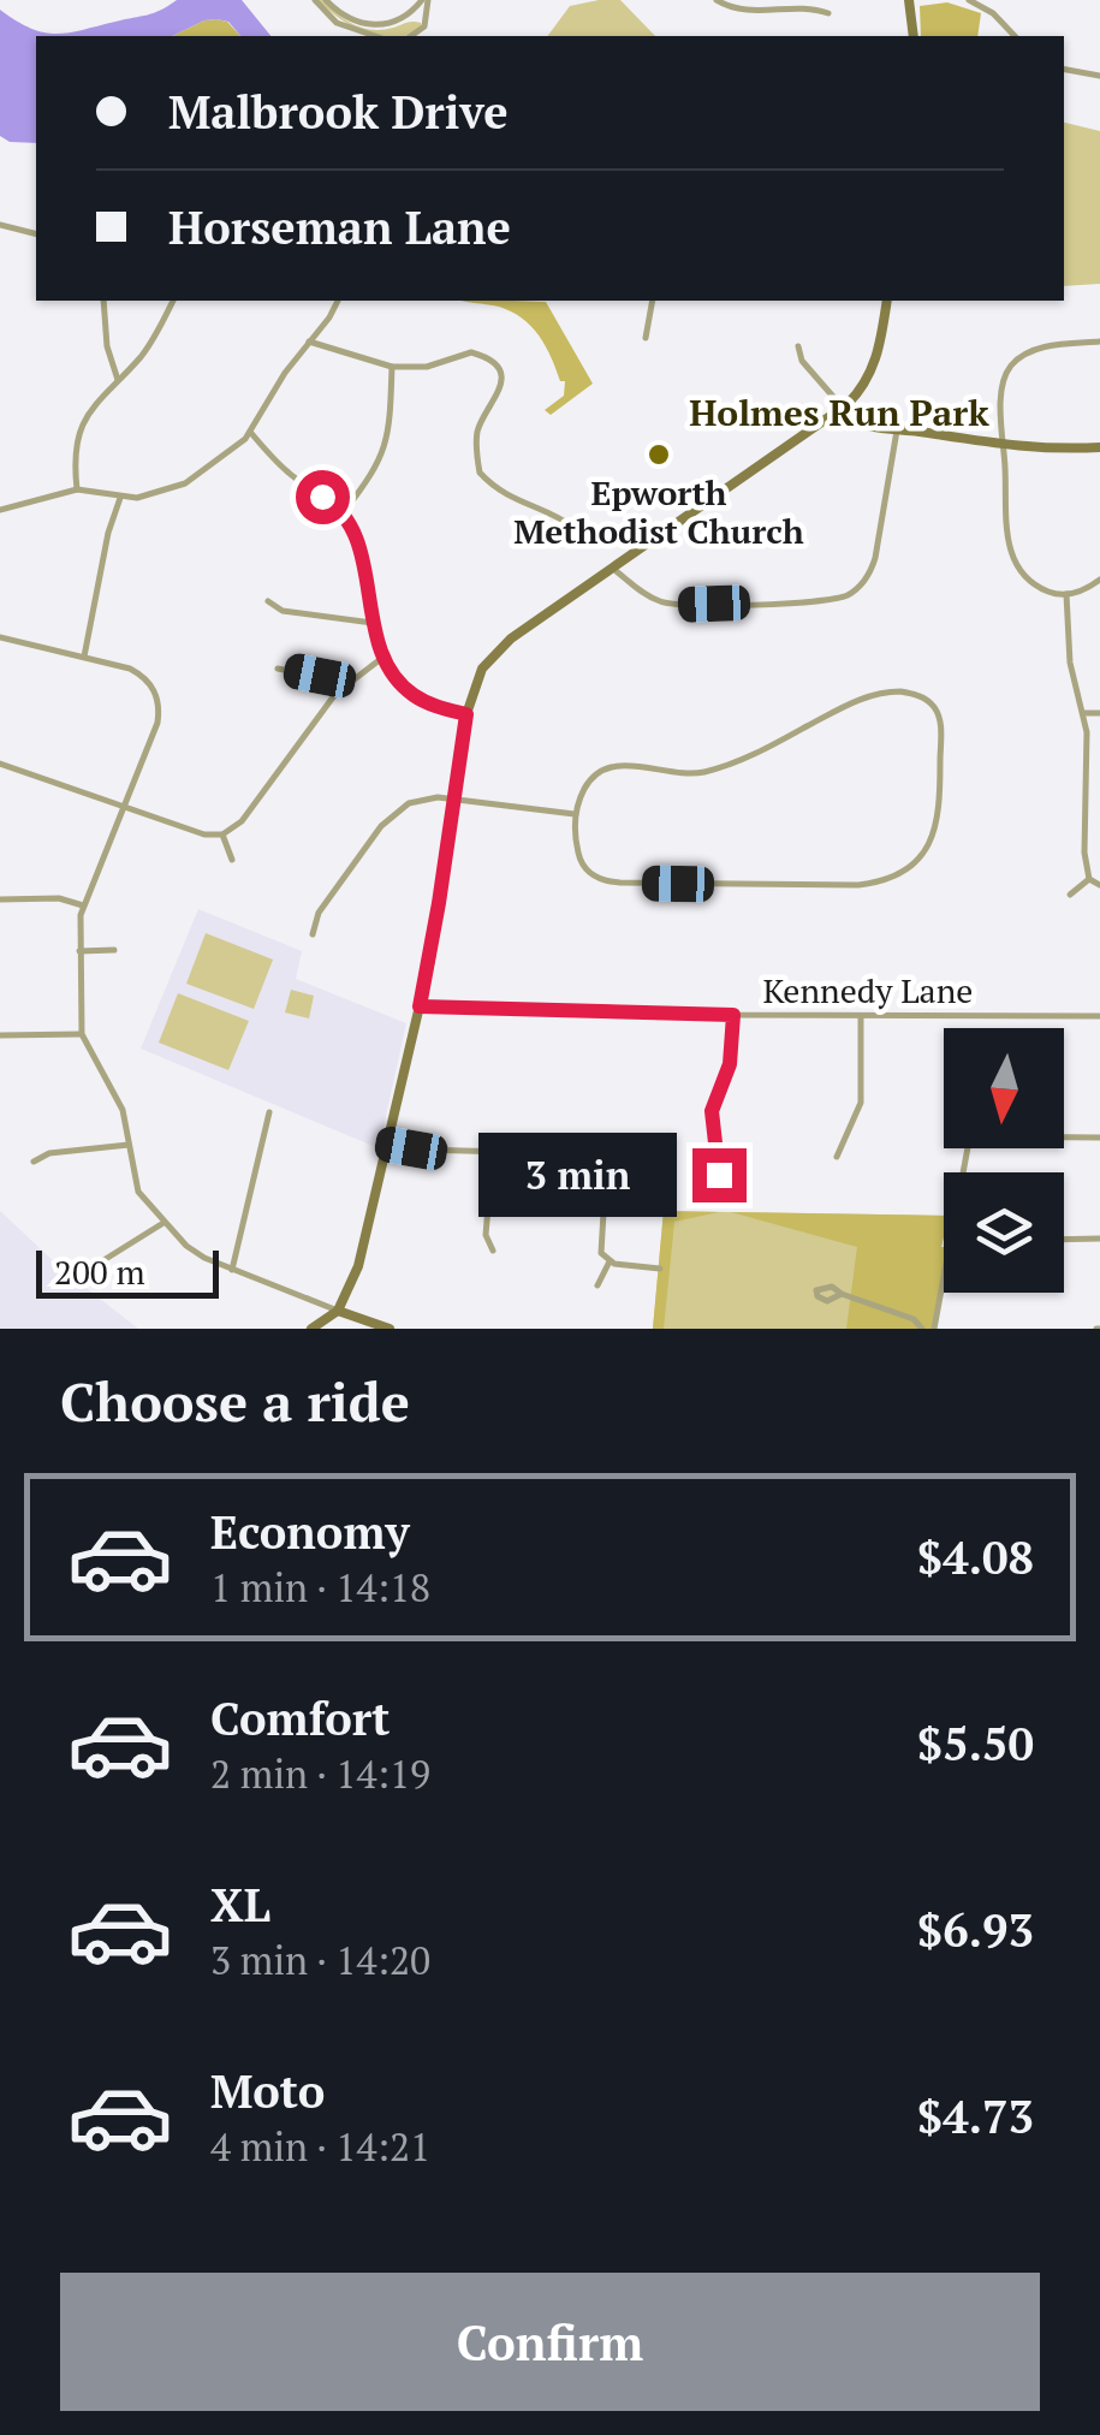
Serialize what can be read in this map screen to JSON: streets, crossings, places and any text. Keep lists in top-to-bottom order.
{
  "streets": {
    "street": ["Kennedy Lane"]
  },
  "districts": ["Holmes Run Park"],
  "places": ["Epworth Methodist Church"],
  "scale_bar": "200 m",
  "north": "bottom",
  "page": {
    "banner": ["Malbrook Drive", "Horseman Lane"],
    "bubble": "3 min",
    "scale": "200 m",
    "heading": "Choose a ride",
    "list": [
      {
        "name": "Economy",
        "note": "1 min · 14:18",
        "value": "$4.08"
      },
      {
        "name": "Comfort",
        "note": "2 min · 14:19",
        "value": "$5.50"
      },
      {
        "name": "XL",
        "note": "3 min · 14:20",
        "value": "$6.93"
      },
      {
        "name": "Moto",
        "note": "4 min · 14:21",
        "value": "$4.73"
      }
    ],
    "buttons": "Confirm"
  }
}
